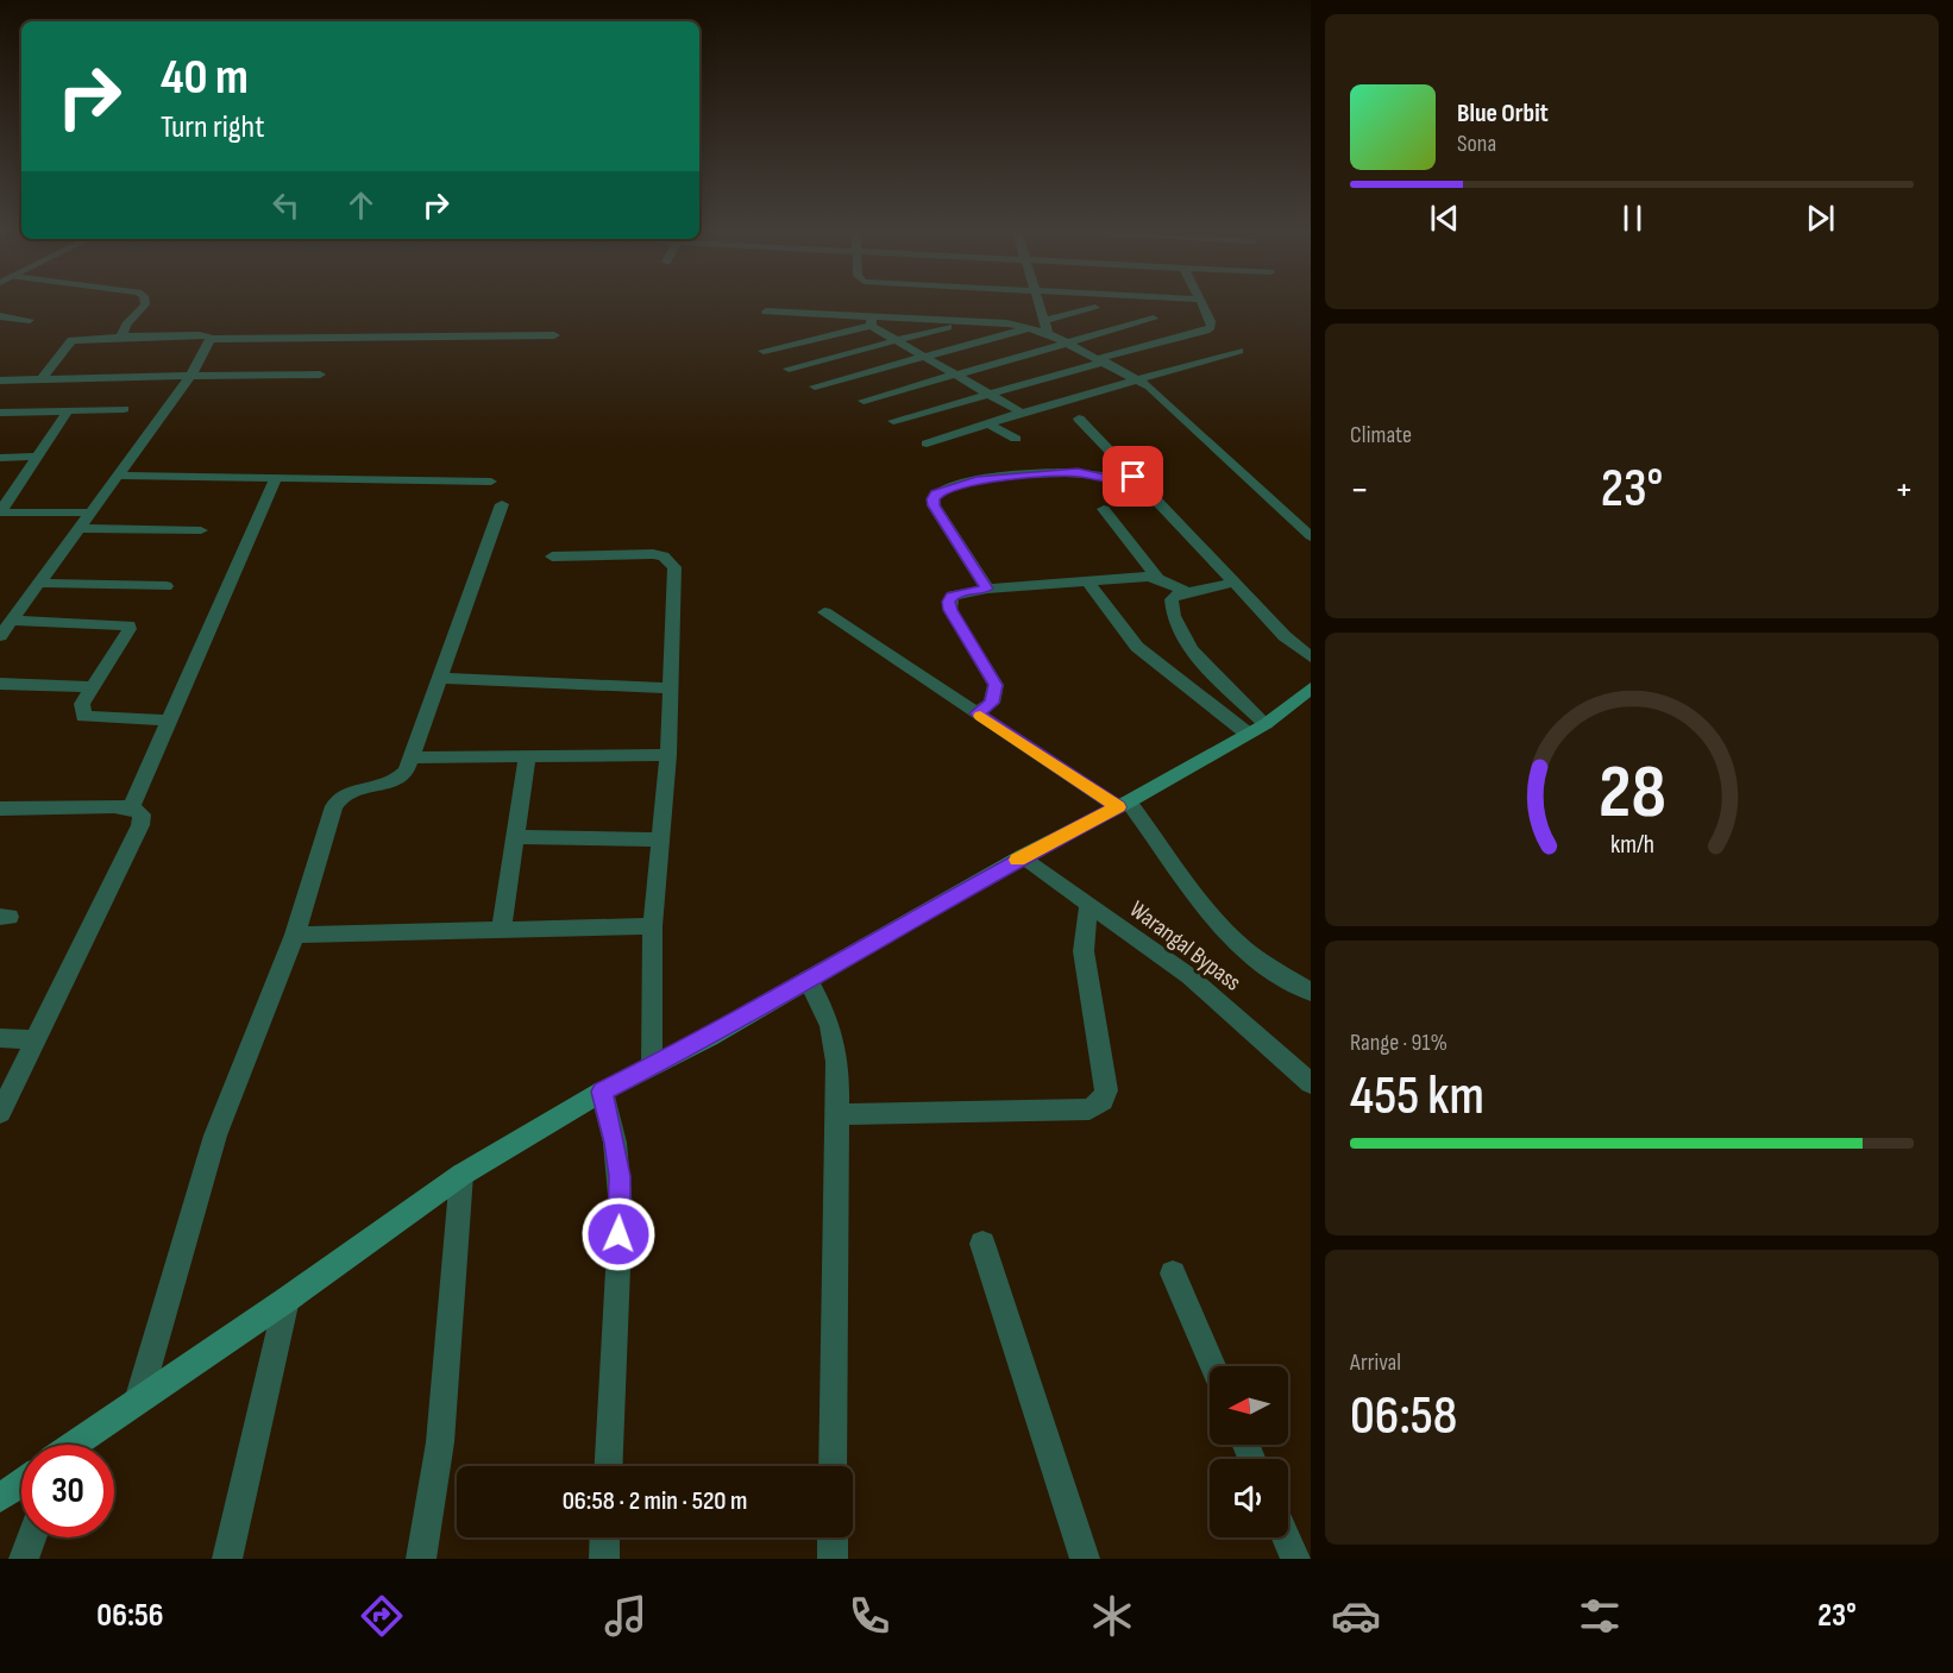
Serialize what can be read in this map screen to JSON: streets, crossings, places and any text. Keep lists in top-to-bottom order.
{
  "streets": {
    "street": ["Warangal Bypass"]
  },
  "north": "left",
  "page": {
    "turn": ["40 m", "Turn right"],
    "song": ["Blue Orbit", "Sona"],
    "tile": [
      "Climate",
      ["Range · 91%", "455 km"],
      ["Arrival", "06:58"]
    ],
    "heat": ["−", "23°", "+"],
    "limit": "30",
    "trip": "06:58 · 2 min · 520 m",
    "tabs": ["06:56", "23°"],
    "gauge": ["28", "km/h"]
  }
}
